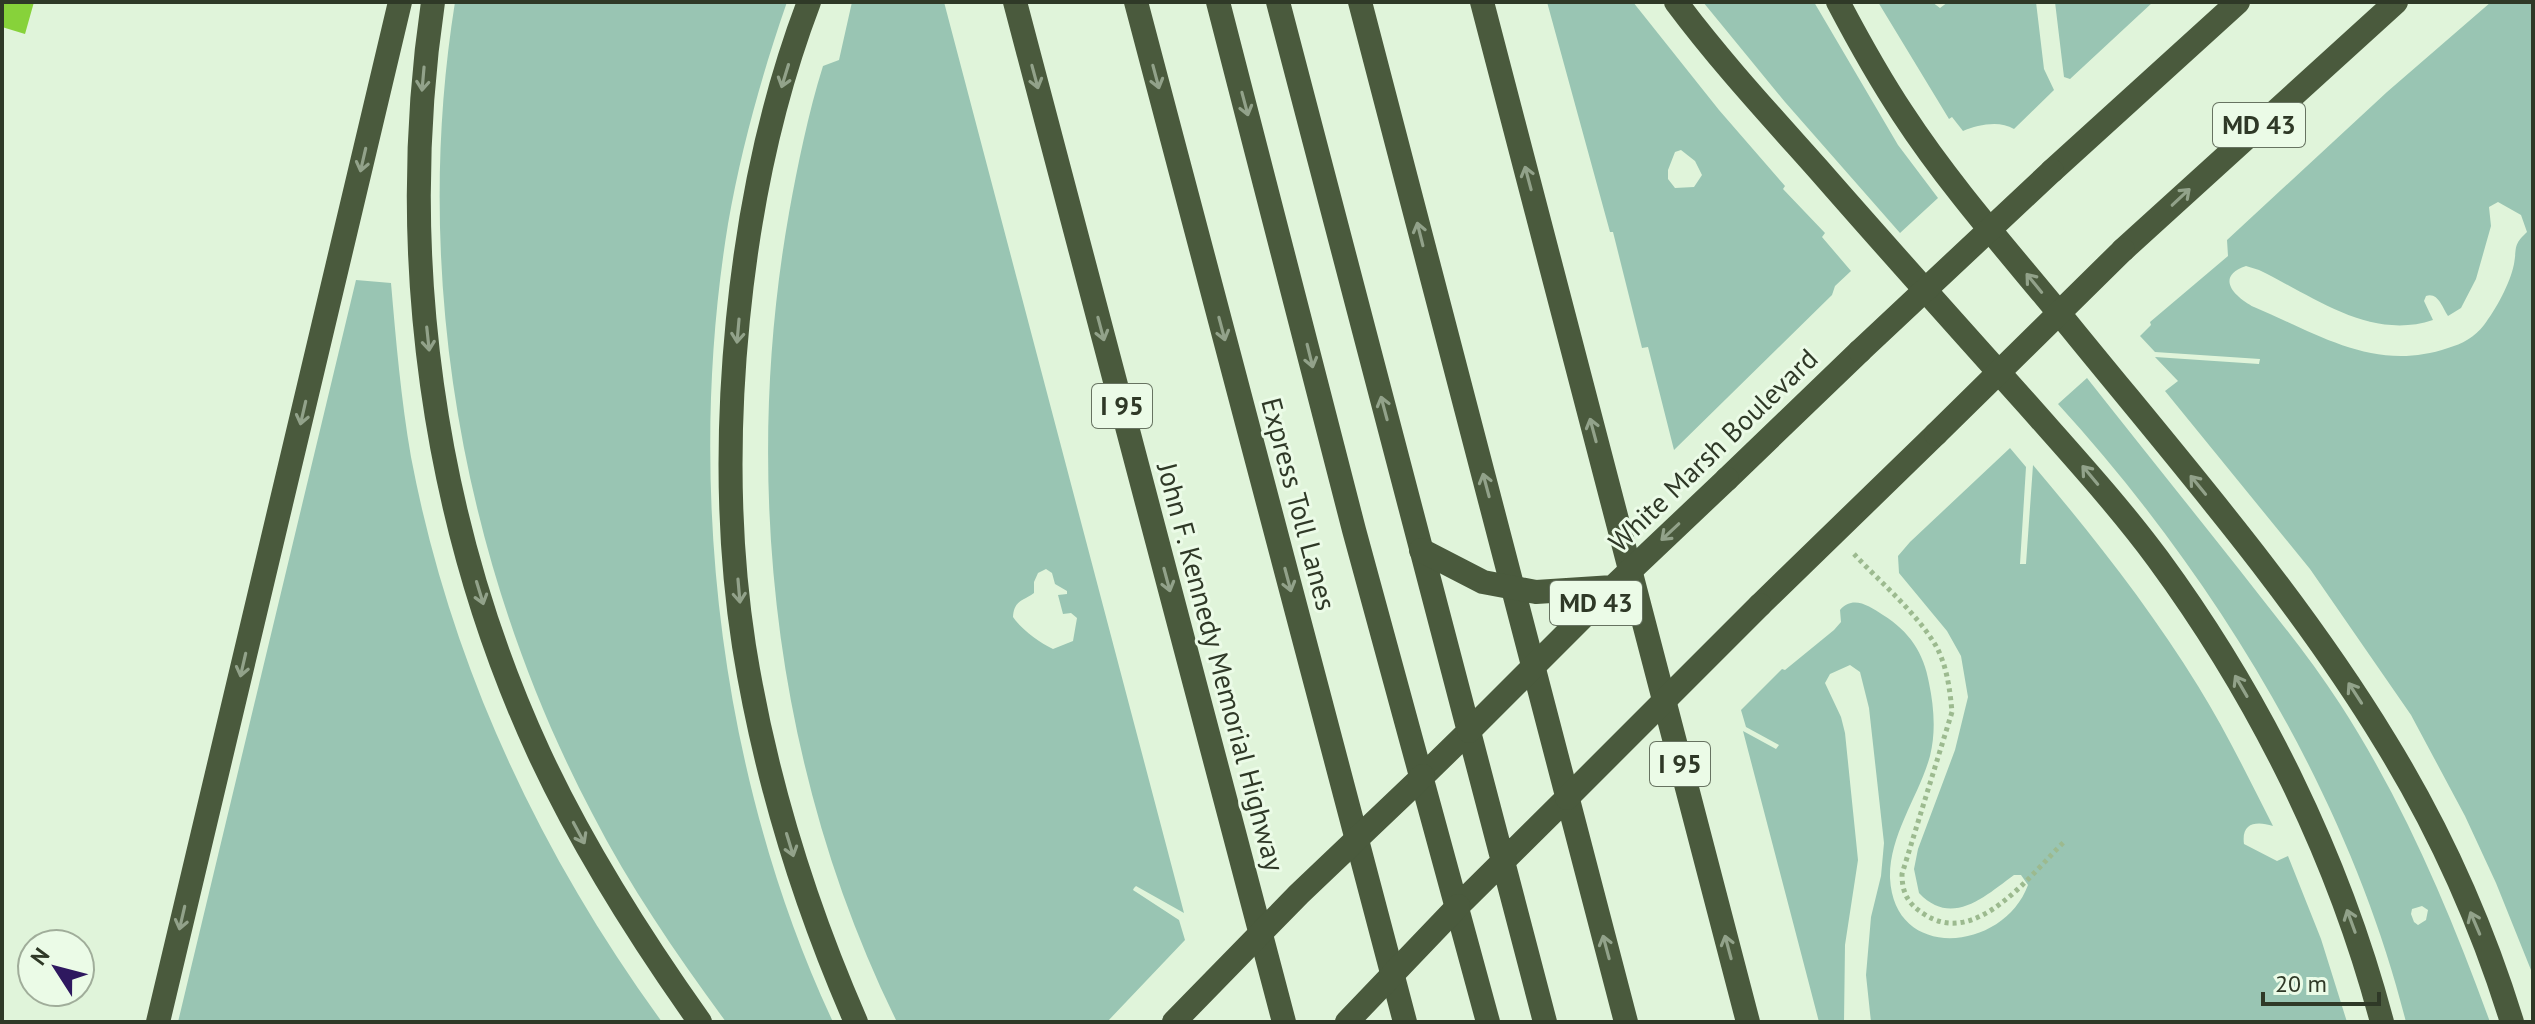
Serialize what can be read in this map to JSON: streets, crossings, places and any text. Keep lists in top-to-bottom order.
{
  "streets": {
    "highway": [
      "MD 43",
      "I 95",
      "White Marsh Boulevard",
      "Express Toll Lanes",
      "John F. Kennedy Memorial Highway"
    ]
  },
  "scale_bar": "20 m",
  "north": "top left"
}
